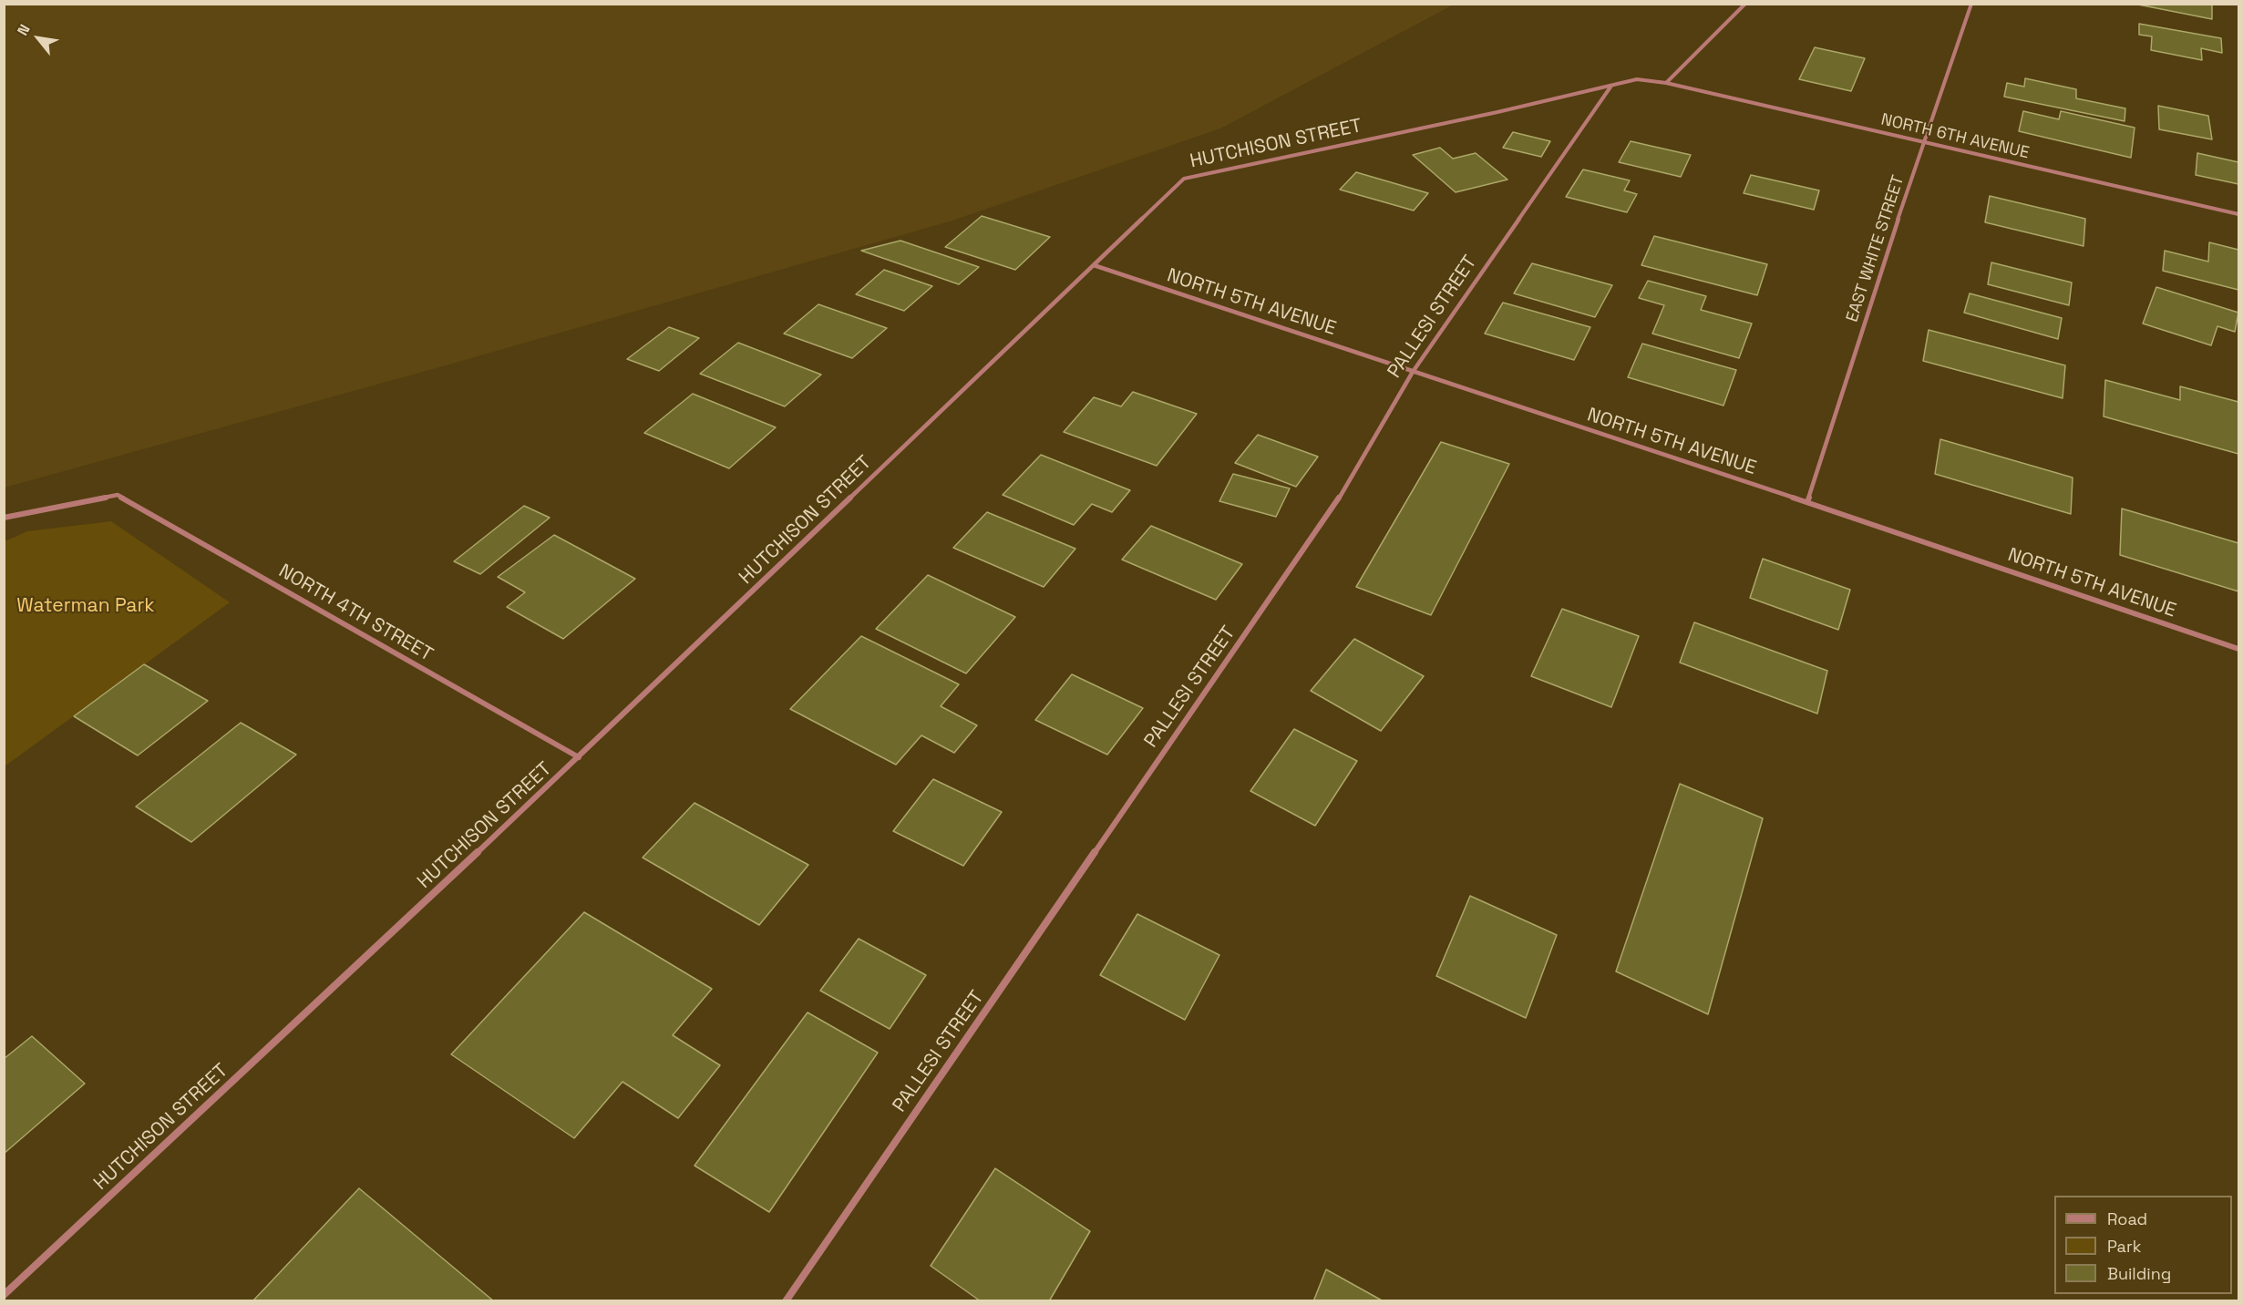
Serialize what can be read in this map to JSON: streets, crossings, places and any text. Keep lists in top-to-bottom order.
{
  "streets": {
    "street": [
      "NORTH 6TH AVENUE",
      "HUTCHISON STREET",
      "EAST WHITE STREET",
      "NORTH 5TH AVENUE",
      "PALLESI STREET",
      "NORTH 4TH STREET"
    ]
  },
  "crossings": [
    ["NORTH 6TH AVENUE", "HUTCHISON STREET"],
    ["NORTH 6TH AVENUE", "EAST WHITE STREET"],
    ["HUTCHISON STREET", "NORTH 5TH AVENUE"],
    ["HUTCHISON STREET", "PALLESI STREET"],
    ["HUTCHISON STREET", "NORTH 4TH STREET"],
    ["EAST WHITE STREET", "NORTH 5TH AVENUE"],
    ["NORTH 5TH AVENUE", "PALLESI STREET"]
  ],
  "parks": ["Waterman Park"],
  "legend": ["Road", "Park", "Building"],
  "north": "top left"
}
